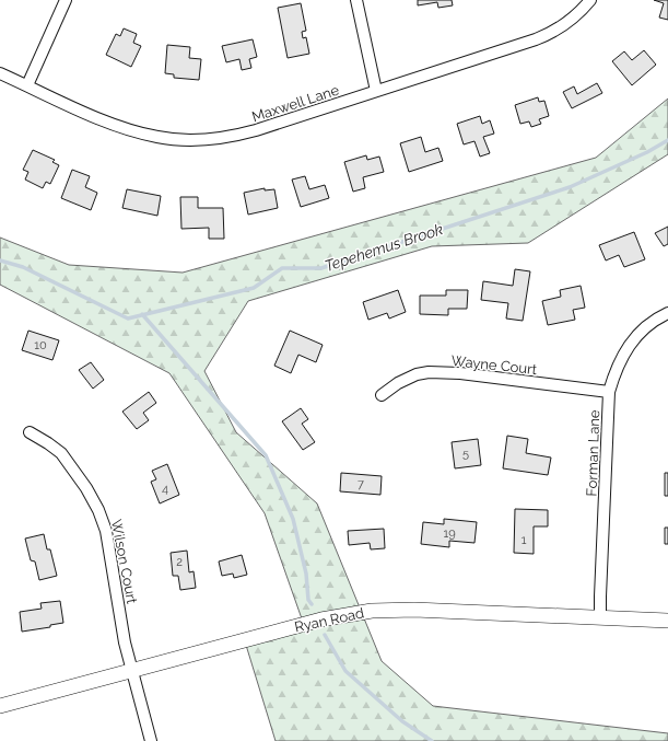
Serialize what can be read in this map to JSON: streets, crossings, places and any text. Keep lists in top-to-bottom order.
{
  "streets": {
    "street": [
      "Maxwell Lane",
      "Wayne Court",
      "Forman Lane",
      "Wilson Court",
      "Ryan Road"
    ]
  },
  "crossings": [
    ["Wayne Court", "Forman Lane"],
    ["Forman Lane", "Ryan Road"],
    ["Wilson Court", "Ryan Road"]
  ],
  "water": ["Tepehemus Brook"],
  "house_numbers": [
    "10",
    "5",
    "7",
    "4",
    "19",
    "1",
    "2"
  ]
}
